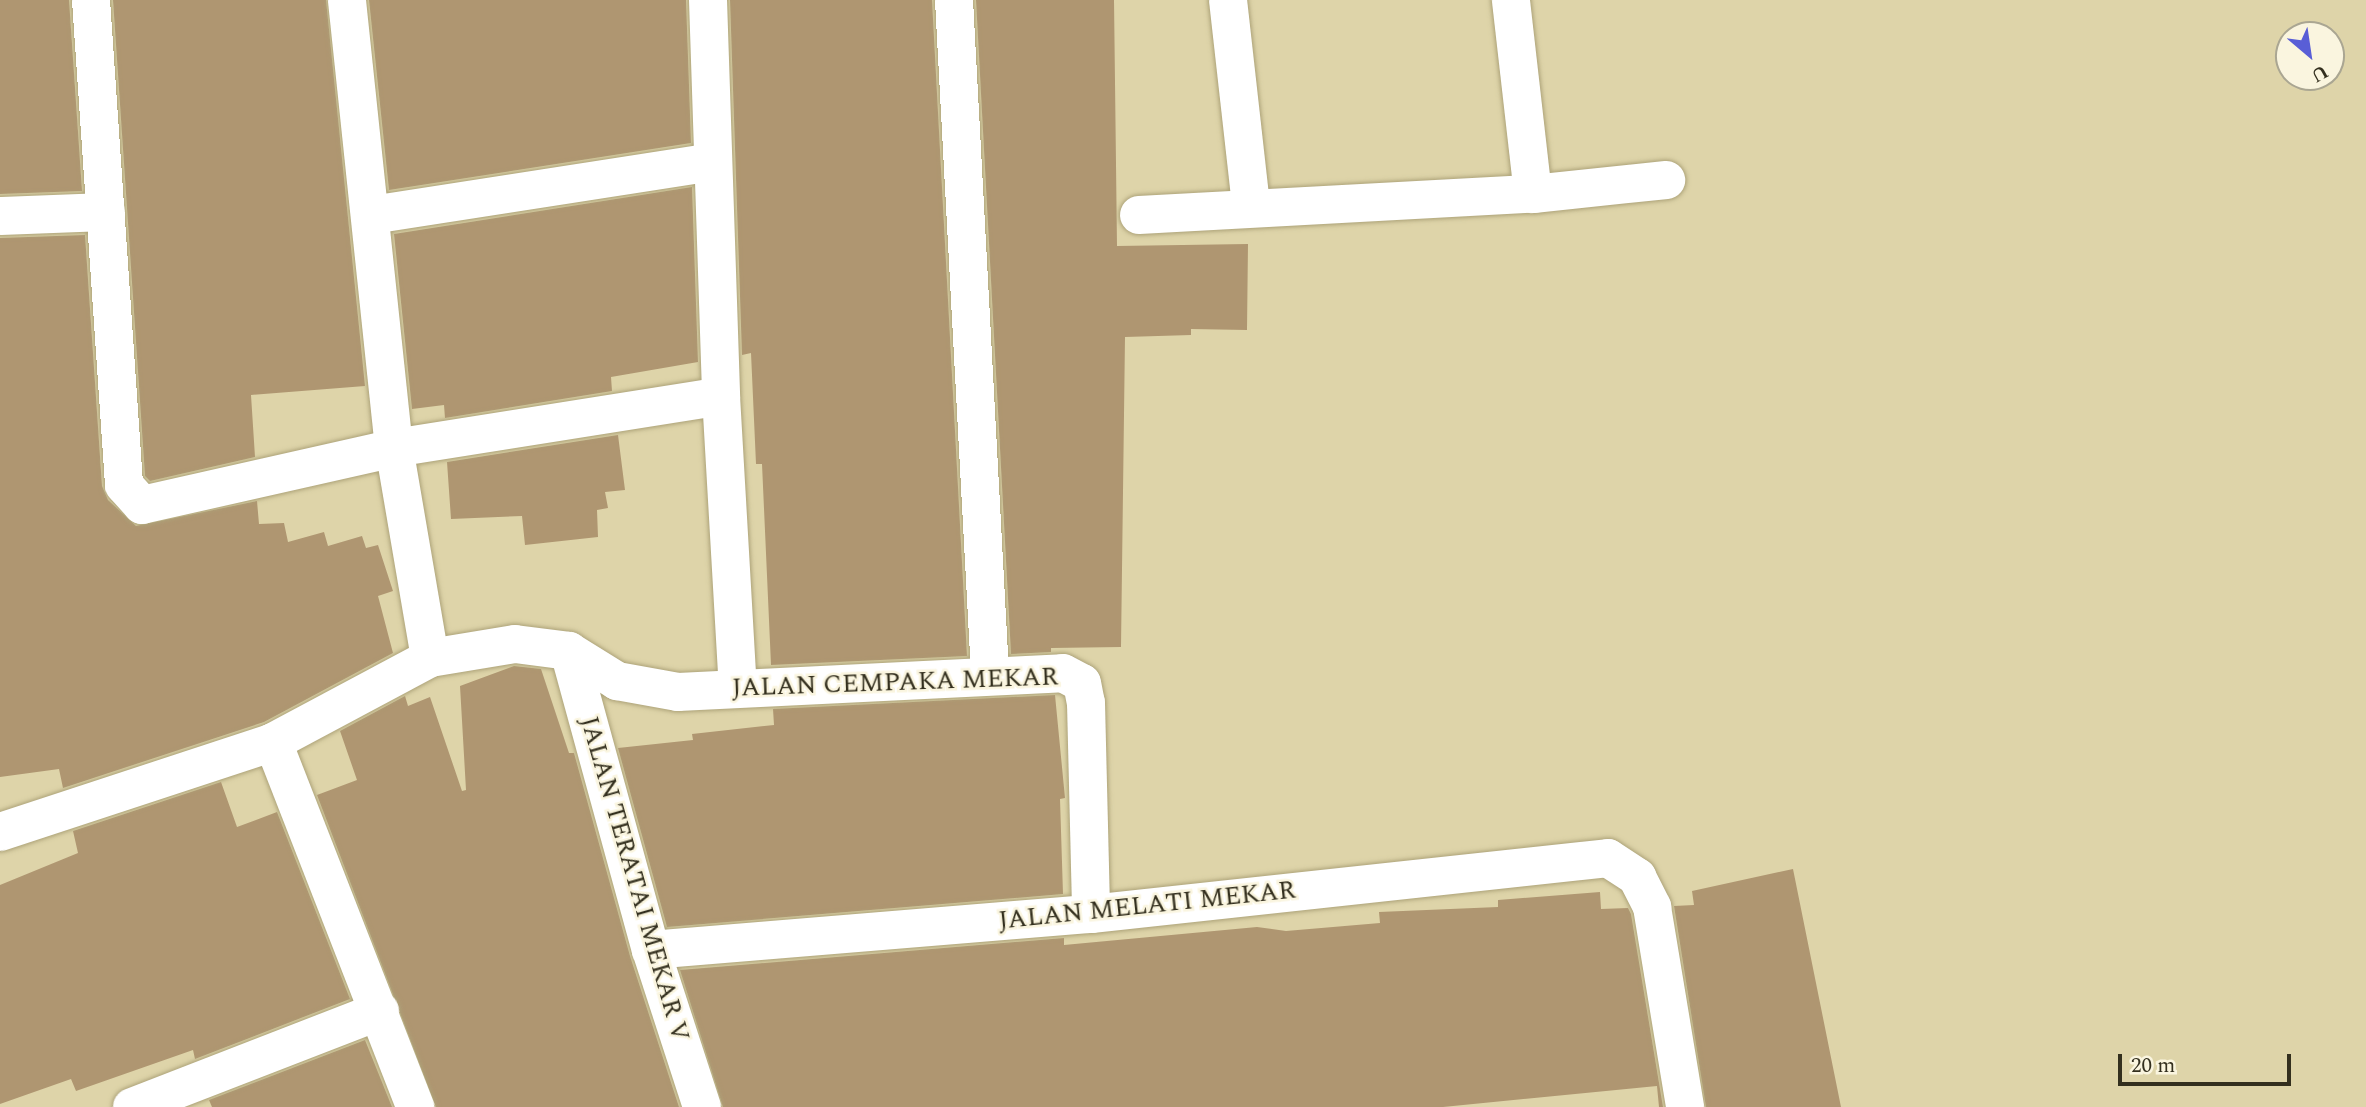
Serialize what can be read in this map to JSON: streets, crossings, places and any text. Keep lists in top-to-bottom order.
{
  "streets": {
    "street": ["JALAN CEMPAKA MEKAR", "JALAN TERATAI MEKAR V", "JALAN MELATI MEKAR"]
  },
  "crossings": [
    ["JALAN CEMPAKA MEKAR", "JALAN TERATAI MEKAR V"],
    ["JALAN CEMPAKA MEKAR", "JALAN MELATI MEKAR"],
    ["JALAN TERATAI MEKAR V", "JALAN MELATI MEKAR"]
  ],
  "scale_bar": "20 m",
  "north": "bottom right"
}
